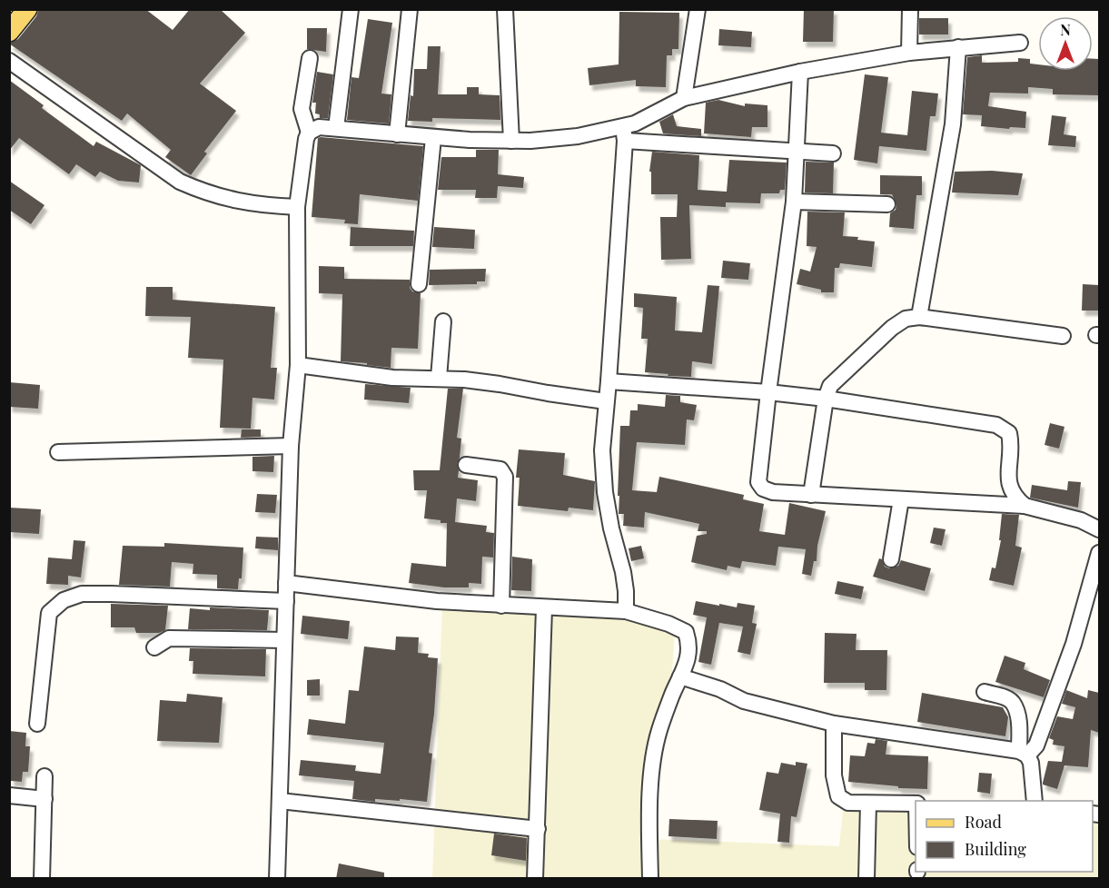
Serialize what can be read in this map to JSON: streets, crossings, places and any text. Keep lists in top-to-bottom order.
{
  "legend": ["Road", "Building"],
  "north": "top"
}
